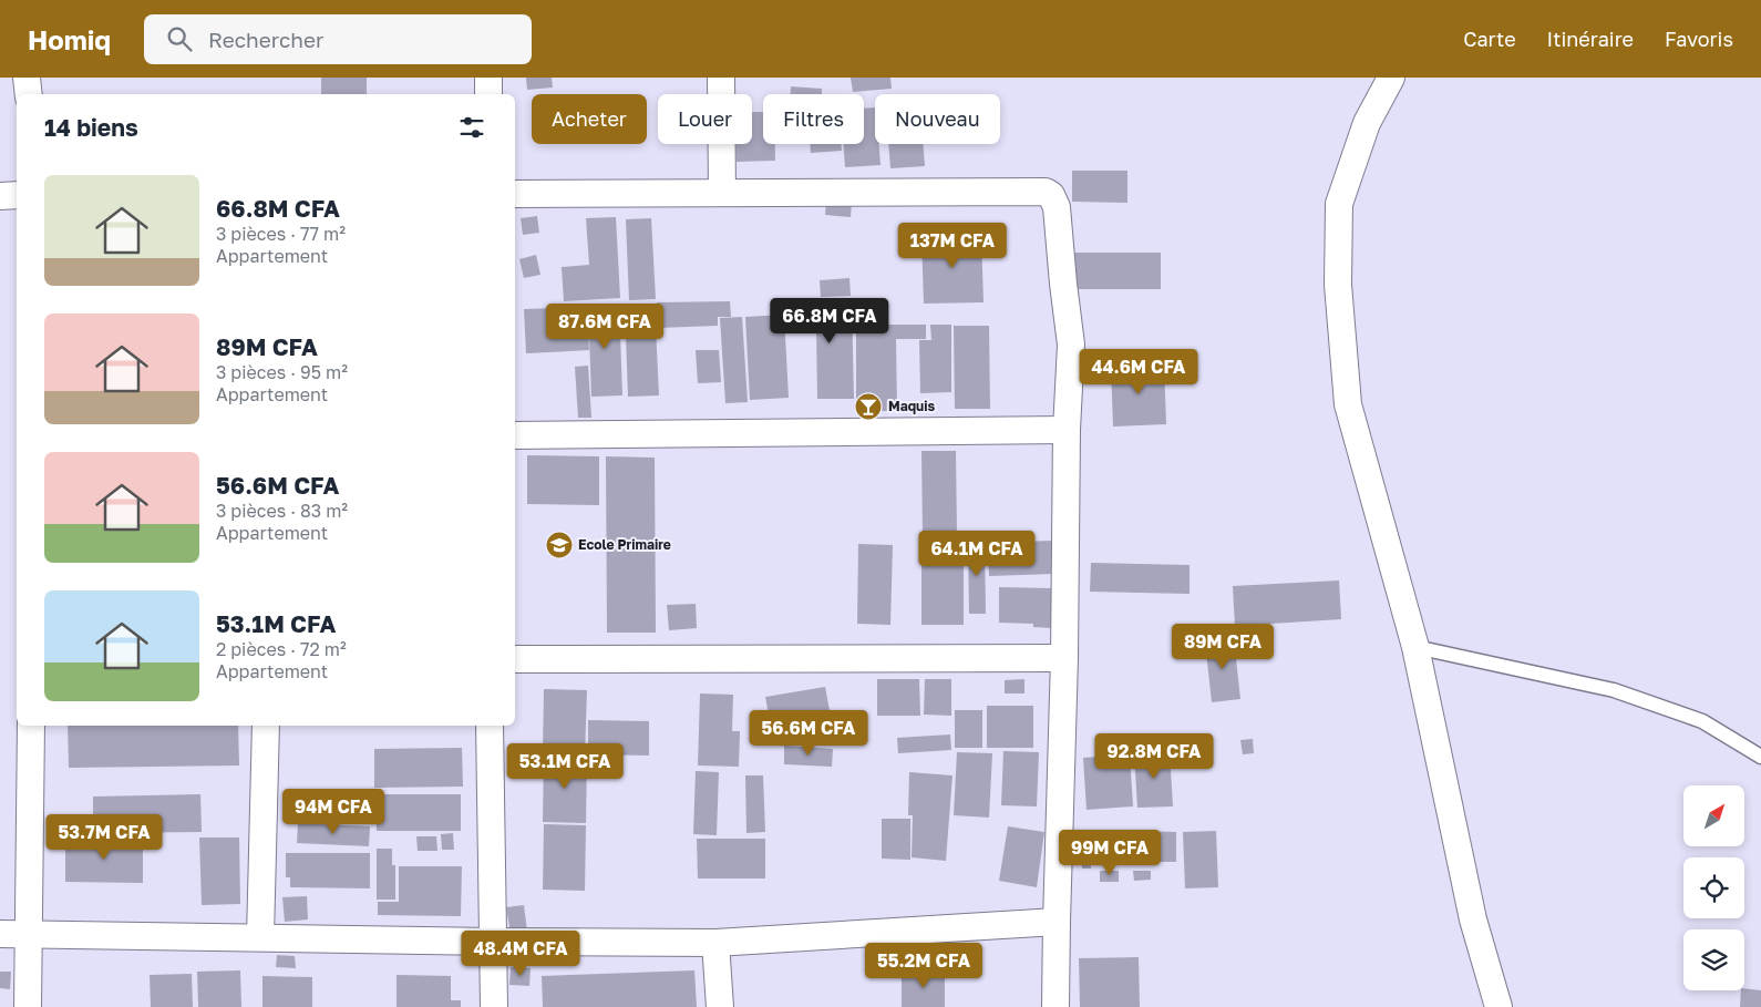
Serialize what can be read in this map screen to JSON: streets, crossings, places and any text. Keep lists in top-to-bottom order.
{
  "places": {
    "bar": ["Maquis"],
    "school or university": ["Ecole Primaire"]
  },
  "north": "top right",
  "page": {
    "header": "Homiq",
    "search": "Rechercher",
    "nav": ["Carte", "Itinéraire", "Favoris"],
    "chip": [
      "Acheter",
      "Louer",
      "Filtres",
      "Nouveau"
    ],
    "heading": "14 biens",
    "list": [
      {
        "name": "66.8M CFA",
        "note": "3 pièces · 77 m² · Appartement"
      },
      {
        "name": "89M CFA",
        "note": "3 pièces · 95 m² · Appartement"
      },
      {
        "name": "56.6M CFA",
        "note": "3 pièces · 83 m² · Appartement"
      },
      {
        "name": "53.1M CFA",
        "note": "2 pièces · 72 m² · Appartement"
      }
    ],
    "price": [
      "137M CFA",
      "66.8M CFA",
      "87.6M CFA",
      "44.6M CFA",
      "64.1M CFA",
      "89M CFA",
      "56.6M CFA",
      "92.8M CFA",
      "53.1M CFA",
      "94M CFA",
      "53.7M CFA",
      "99M CFA",
      "48.4M CFA",
      "55.2M CFA"
    ]
  }
}
